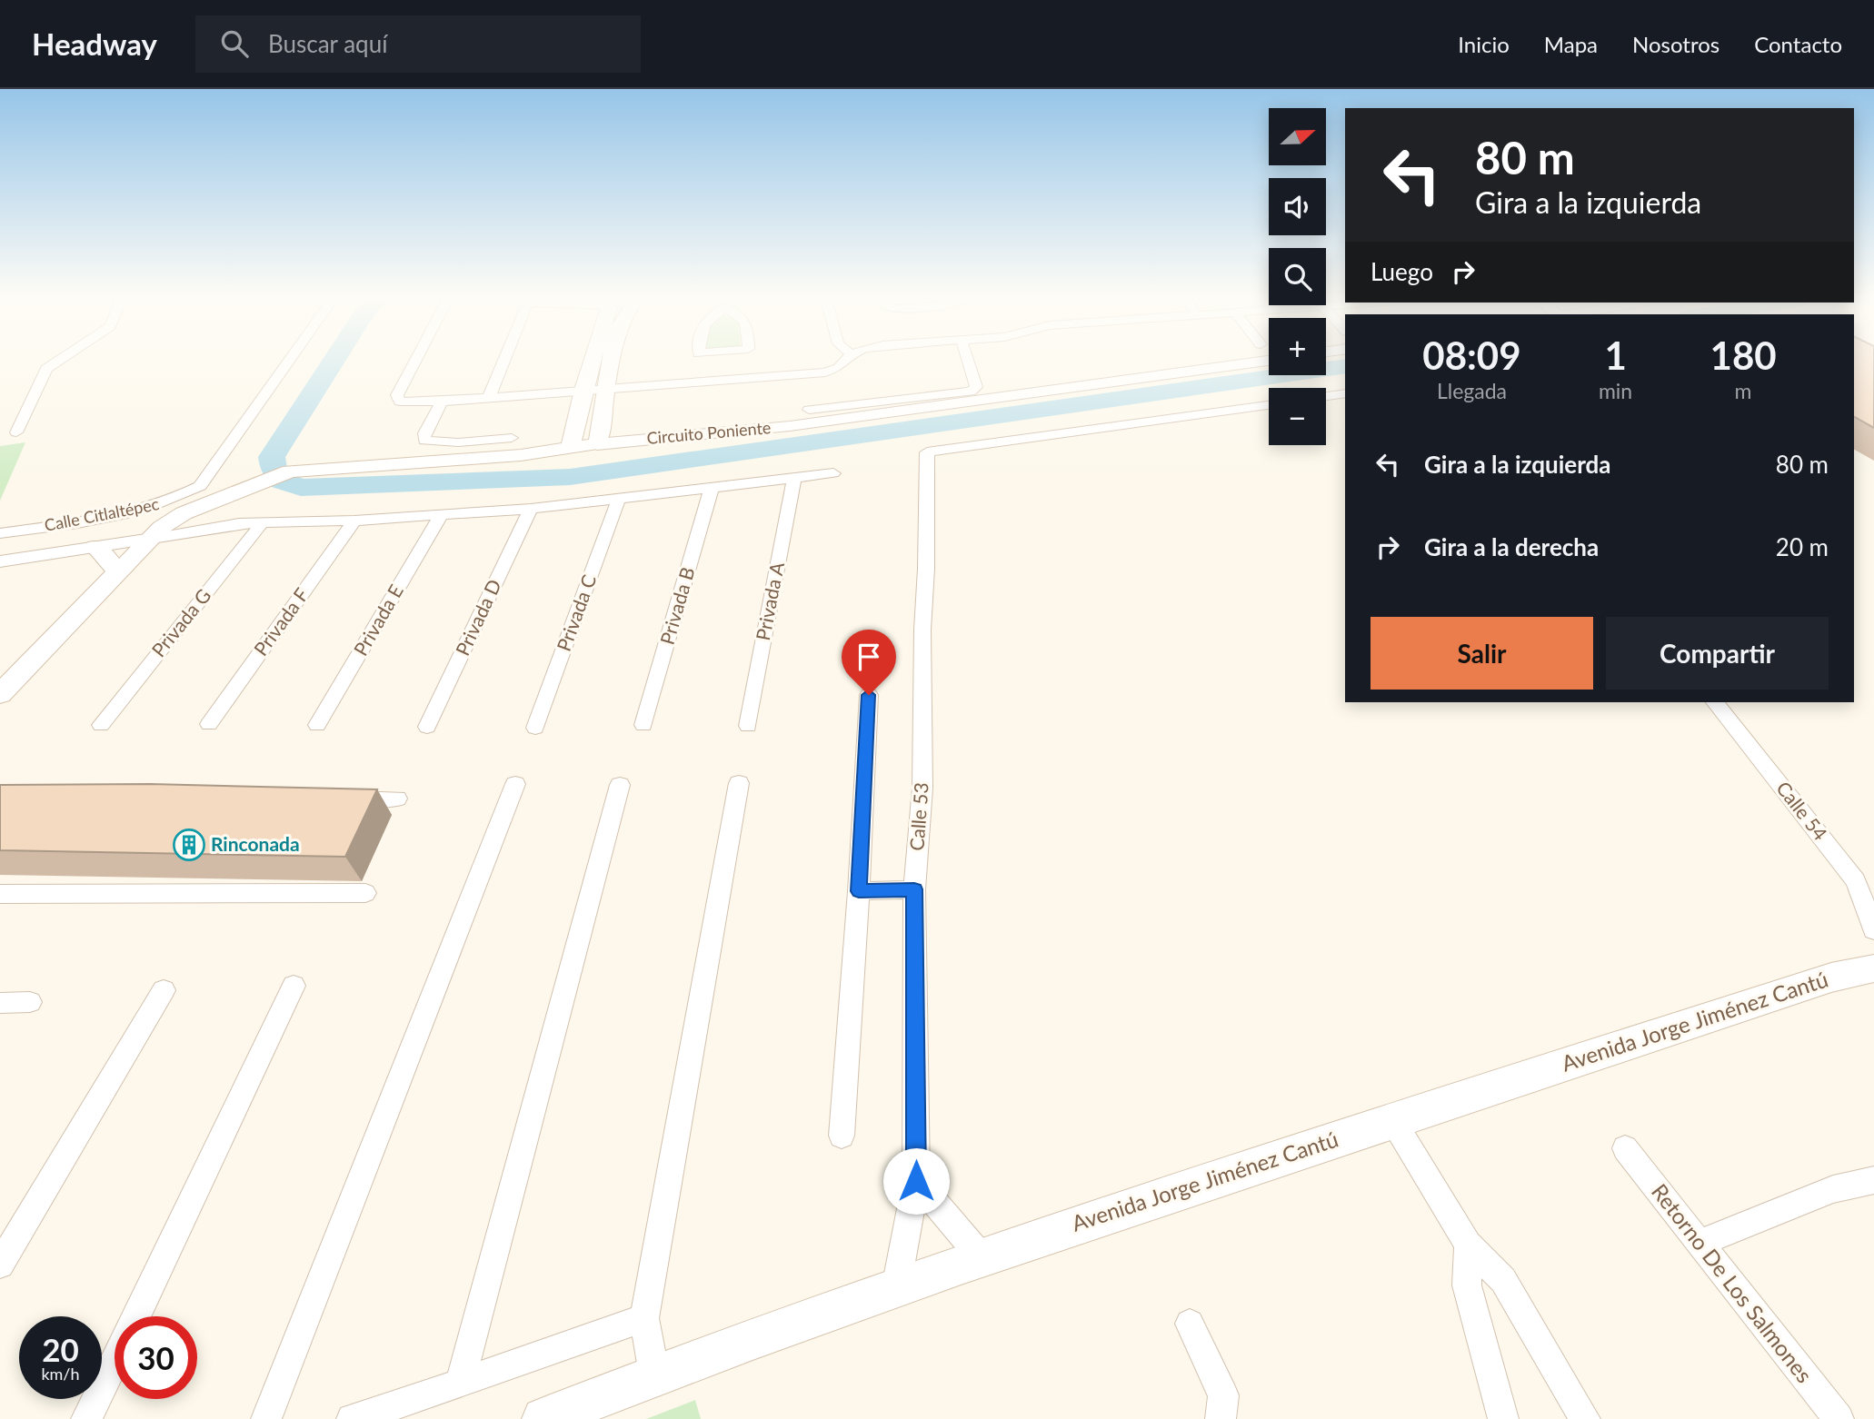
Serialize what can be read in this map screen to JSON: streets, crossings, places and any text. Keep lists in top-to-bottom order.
{
  "streets": {
    "main road": ["Circuito Poniente", "Avenida Jorge Jiménez Cantú"],
    "street": [
      "Calle Citlaltépec",
      "Privada A",
      "Privada B",
      "Privada C",
      "Privada D",
      "Privada E",
      "Privada F",
      "Privada G",
      "Calle 54",
      "Calle 53",
      "Retorno De Los Salmones"
    ]
  },
  "crossings": [
    ["Calle 53", "Avenida Jorge Jiménez Cantú"]
  ],
  "places": {
    "building": ["Rinconada"]
  },
  "north": "right",
  "page": {
    "header": "Headway",
    "search": "Buscar aquí",
    "nav": [
      "Inicio",
      "Mapa",
      "Nosotros",
      "Contacto"
    ],
    "map_buttons": ["+", "−"],
    "turn": ["80 m", "Gira a la izquierda"],
    "then": "Luego",
    "eta": [
      "08:09",
      "Llegada",
      "1",
      "min",
      "180",
      "m"
    ],
    "list": [
      {
        "name": "Gira a la izquierda",
        "value": "80 m"
      },
      {
        "name": "Gira a la derecha",
        "value": "20 m"
      }
    ],
    "buttons": ["Salir", "Compartir"],
    "speed": "20 km/h",
    "limit": "30"
  }
}
